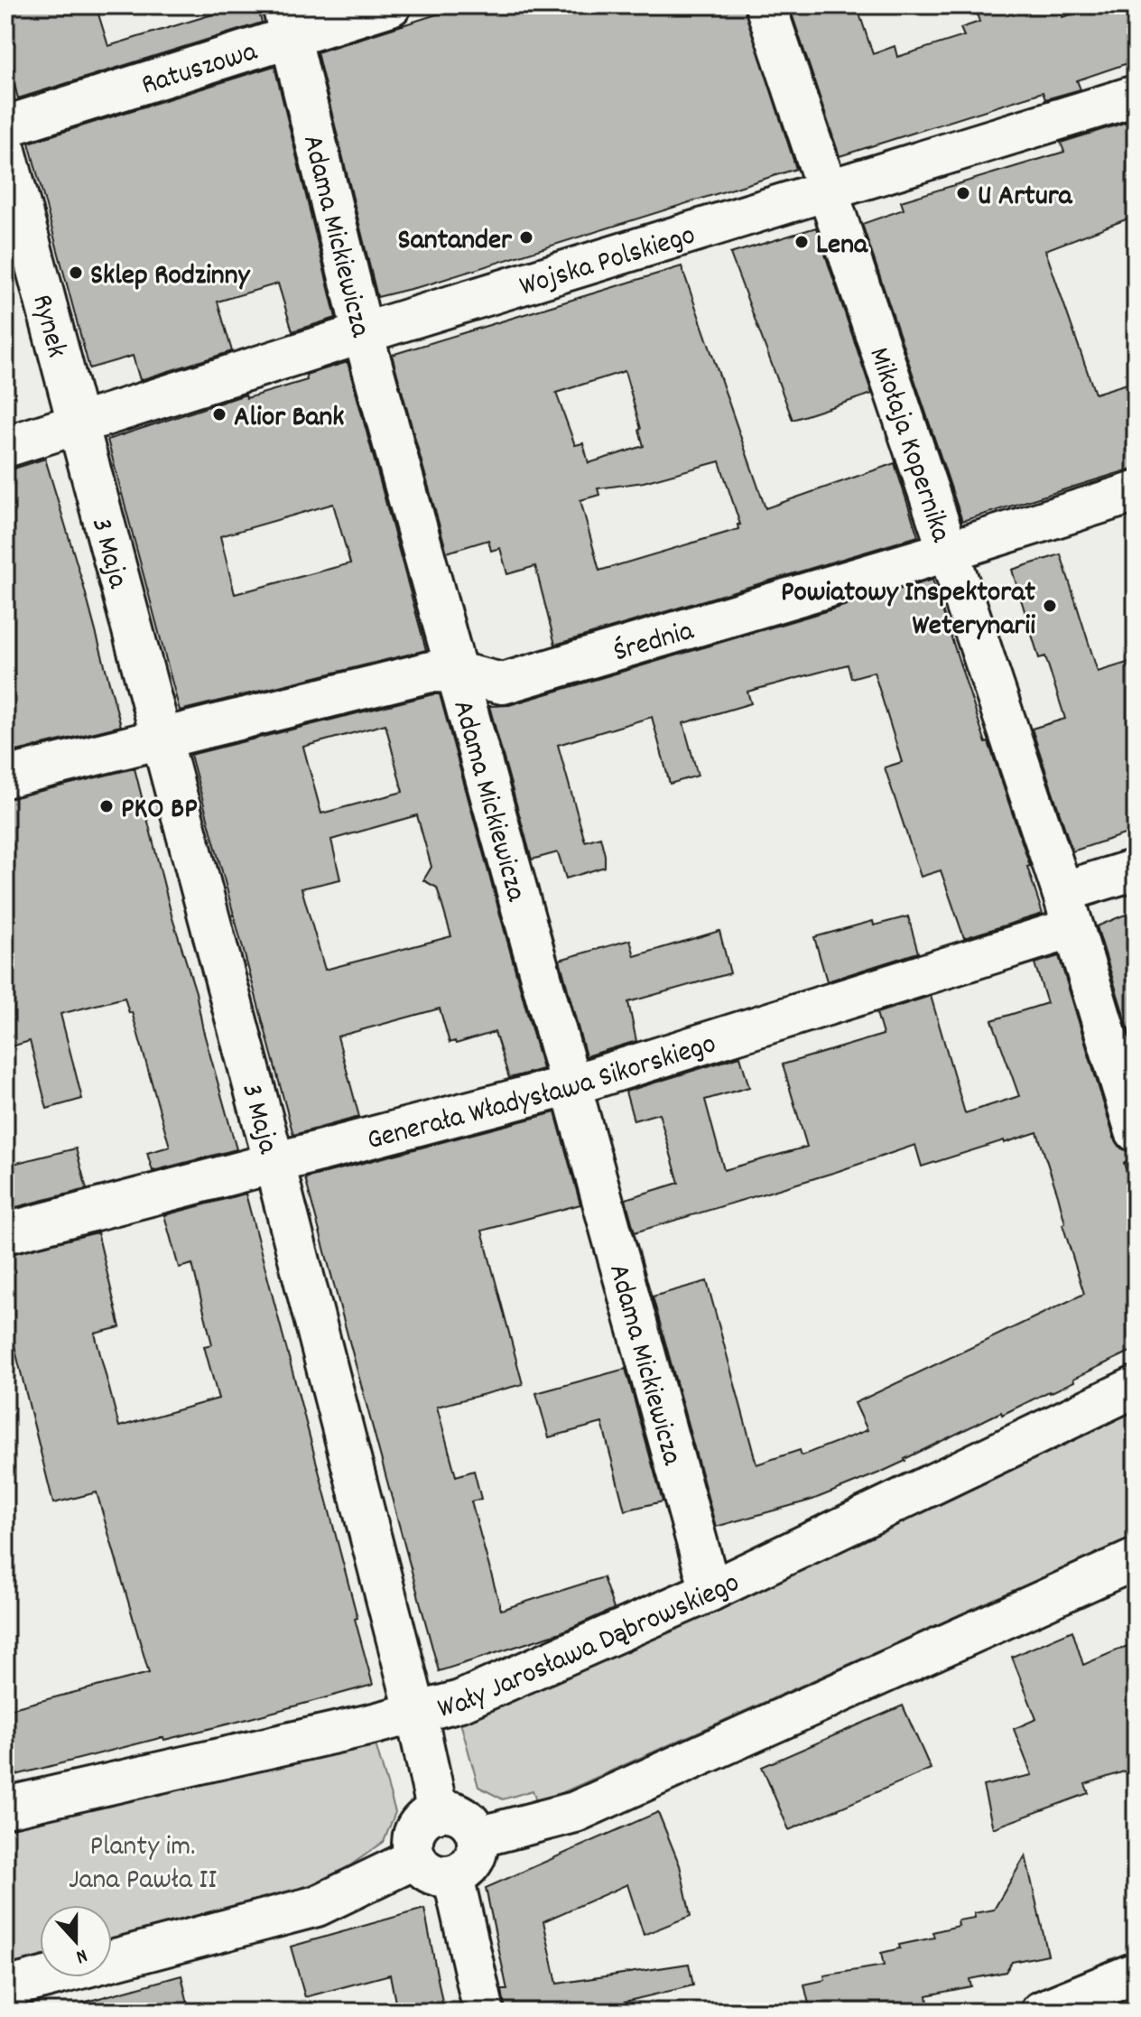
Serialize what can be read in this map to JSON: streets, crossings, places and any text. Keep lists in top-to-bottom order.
{
  "streets": {
    "street": [
      "Ratuszowa",
      "Adama Mickiewicza",
      "Wojska Polskiego",
      "Rynek",
      "Mikołaja Kopernika",
      "3 Maja",
      "Średnia",
      "Generała Władysława Sikorskiego",
      "Wały Jarosława Dąbrowskiego"
    ]
  },
  "crossings": [
    ["Ratuszowa", "Adama Mickiewicza"],
    ["Adama Mickiewicza", "Wojska Polskiego"],
    ["Adama Mickiewicza", "Średnia"],
    ["Adama Mickiewicza", "Generała Władysława Sikorskiego"],
    ["Adama Mickiewicza", "Wały Jarosława Dąbrowskiego"],
    ["Wojska Polskiego", "Rynek"],
    ["Wojska Polskiego", "Mikołaja Kopernika"],
    ["Wojska Polskiego", "3 Maja"],
    ["Rynek", "3 Maja"],
    ["Mikołaja Kopernika", "Średnia"],
    ["Mikołaja Kopernika", "Generała Władysława Sikorskiego"],
    ["3 Maja", "Średnia"],
    ["3 Maja", "Generała Władysława Sikorskiego"],
    ["3 Maja", "Wały Jarosława Dąbrowskiego"]
  ],
  "parks": ["Planty im. Jana Pawła II"],
  "places": [
    "U Artura",
    "Santander",
    "Lena",
    "Sklep Rodzinny",
    "Alior Bank",
    "Powiatowy Inspektorat Weterynarii",
    "PKO BP"
  ],
  "north": "bottom"
}
